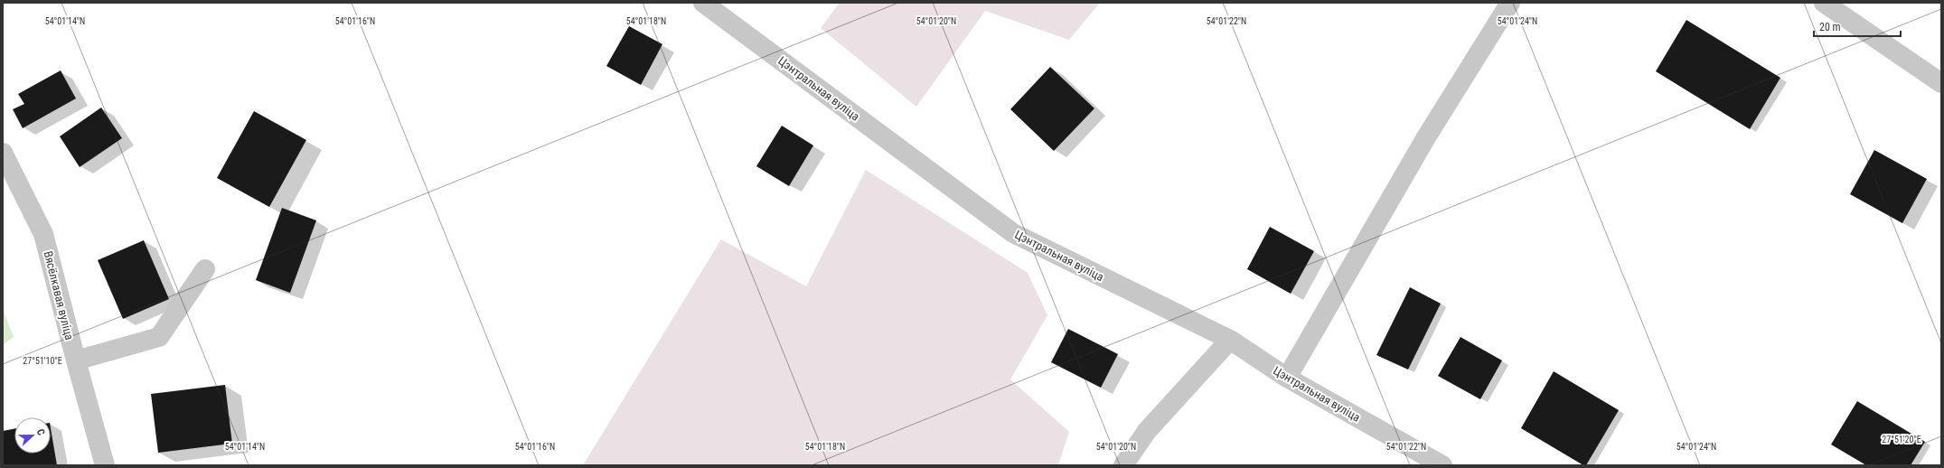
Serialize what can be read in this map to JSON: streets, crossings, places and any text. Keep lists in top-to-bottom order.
{
  "streets": {
    "street": ["Цэнтральная вуліца", "Вясёлкавая вуліца"]
  },
  "scale_bar": "20 m",
  "north": "right",
  "coordinates": [
    "54°01'14\"N",
    "54°01'16\"N",
    "54°01'18\"N",
    "54°01'20\"N",
    "54°01'22\"N",
    "54°01'24\"N",
    "27°51'10\"E",
    "27°51'20\"E"
  ]
}
